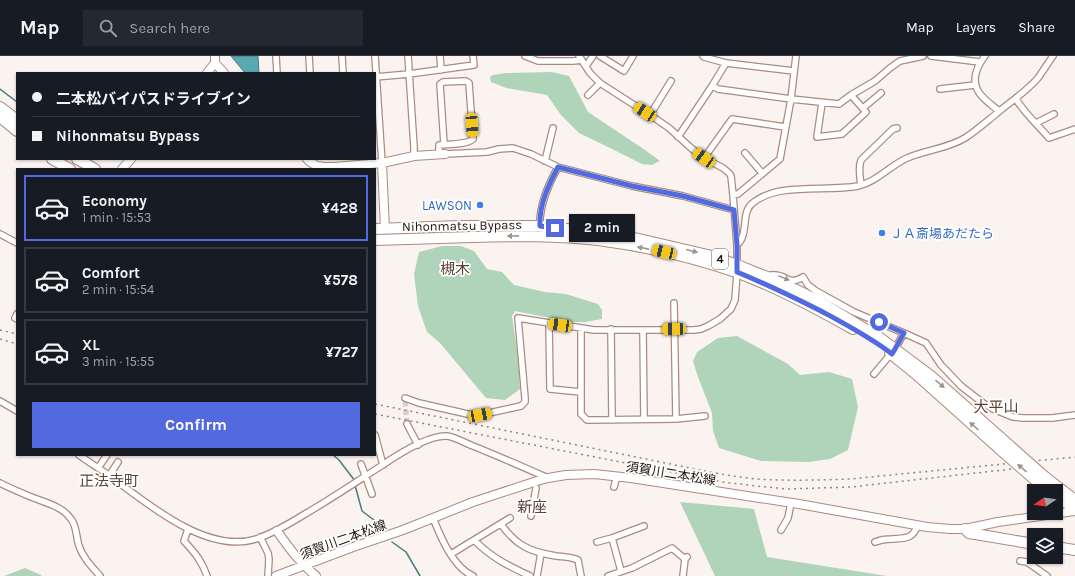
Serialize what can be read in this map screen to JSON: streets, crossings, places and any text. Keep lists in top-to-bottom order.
{
  "streets": {
    "highway": ["Nihonmatsu Bypass", "4"],
    "main road": ["須賀川二本松線"]
  },
  "crossings": [
    ["Nihonmatsu Bypass", "須賀川二本松線"]
  ],
  "districts": [
    "槻木",
    "大平山",
    "正法寺町",
    "新座"
  ],
  "places": ["LAWSON", "ＪＡ斎場あだたら"],
  "north": "left",
  "page": {
    "header": "Map",
    "search": "Search here",
    "nav": ["Map", "Layers", "Share"],
    "banner": ["二本松バイパスドライブイン", "Nihonmatsu Bypass"],
    "list": [
      {
        "name": "Economy",
        "note": "1 min · 15:53",
        "value": "¥428"
      },
      {
        "name": "Comfort",
        "note": "2 min · 15:54",
        "value": "¥578"
      },
      {
        "name": "XL",
        "note": "3 min · 15:55",
        "value": "¥727"
      }
    ],
    "bubble": "2 min",
    "buttons": "Confirm"
  }
}
